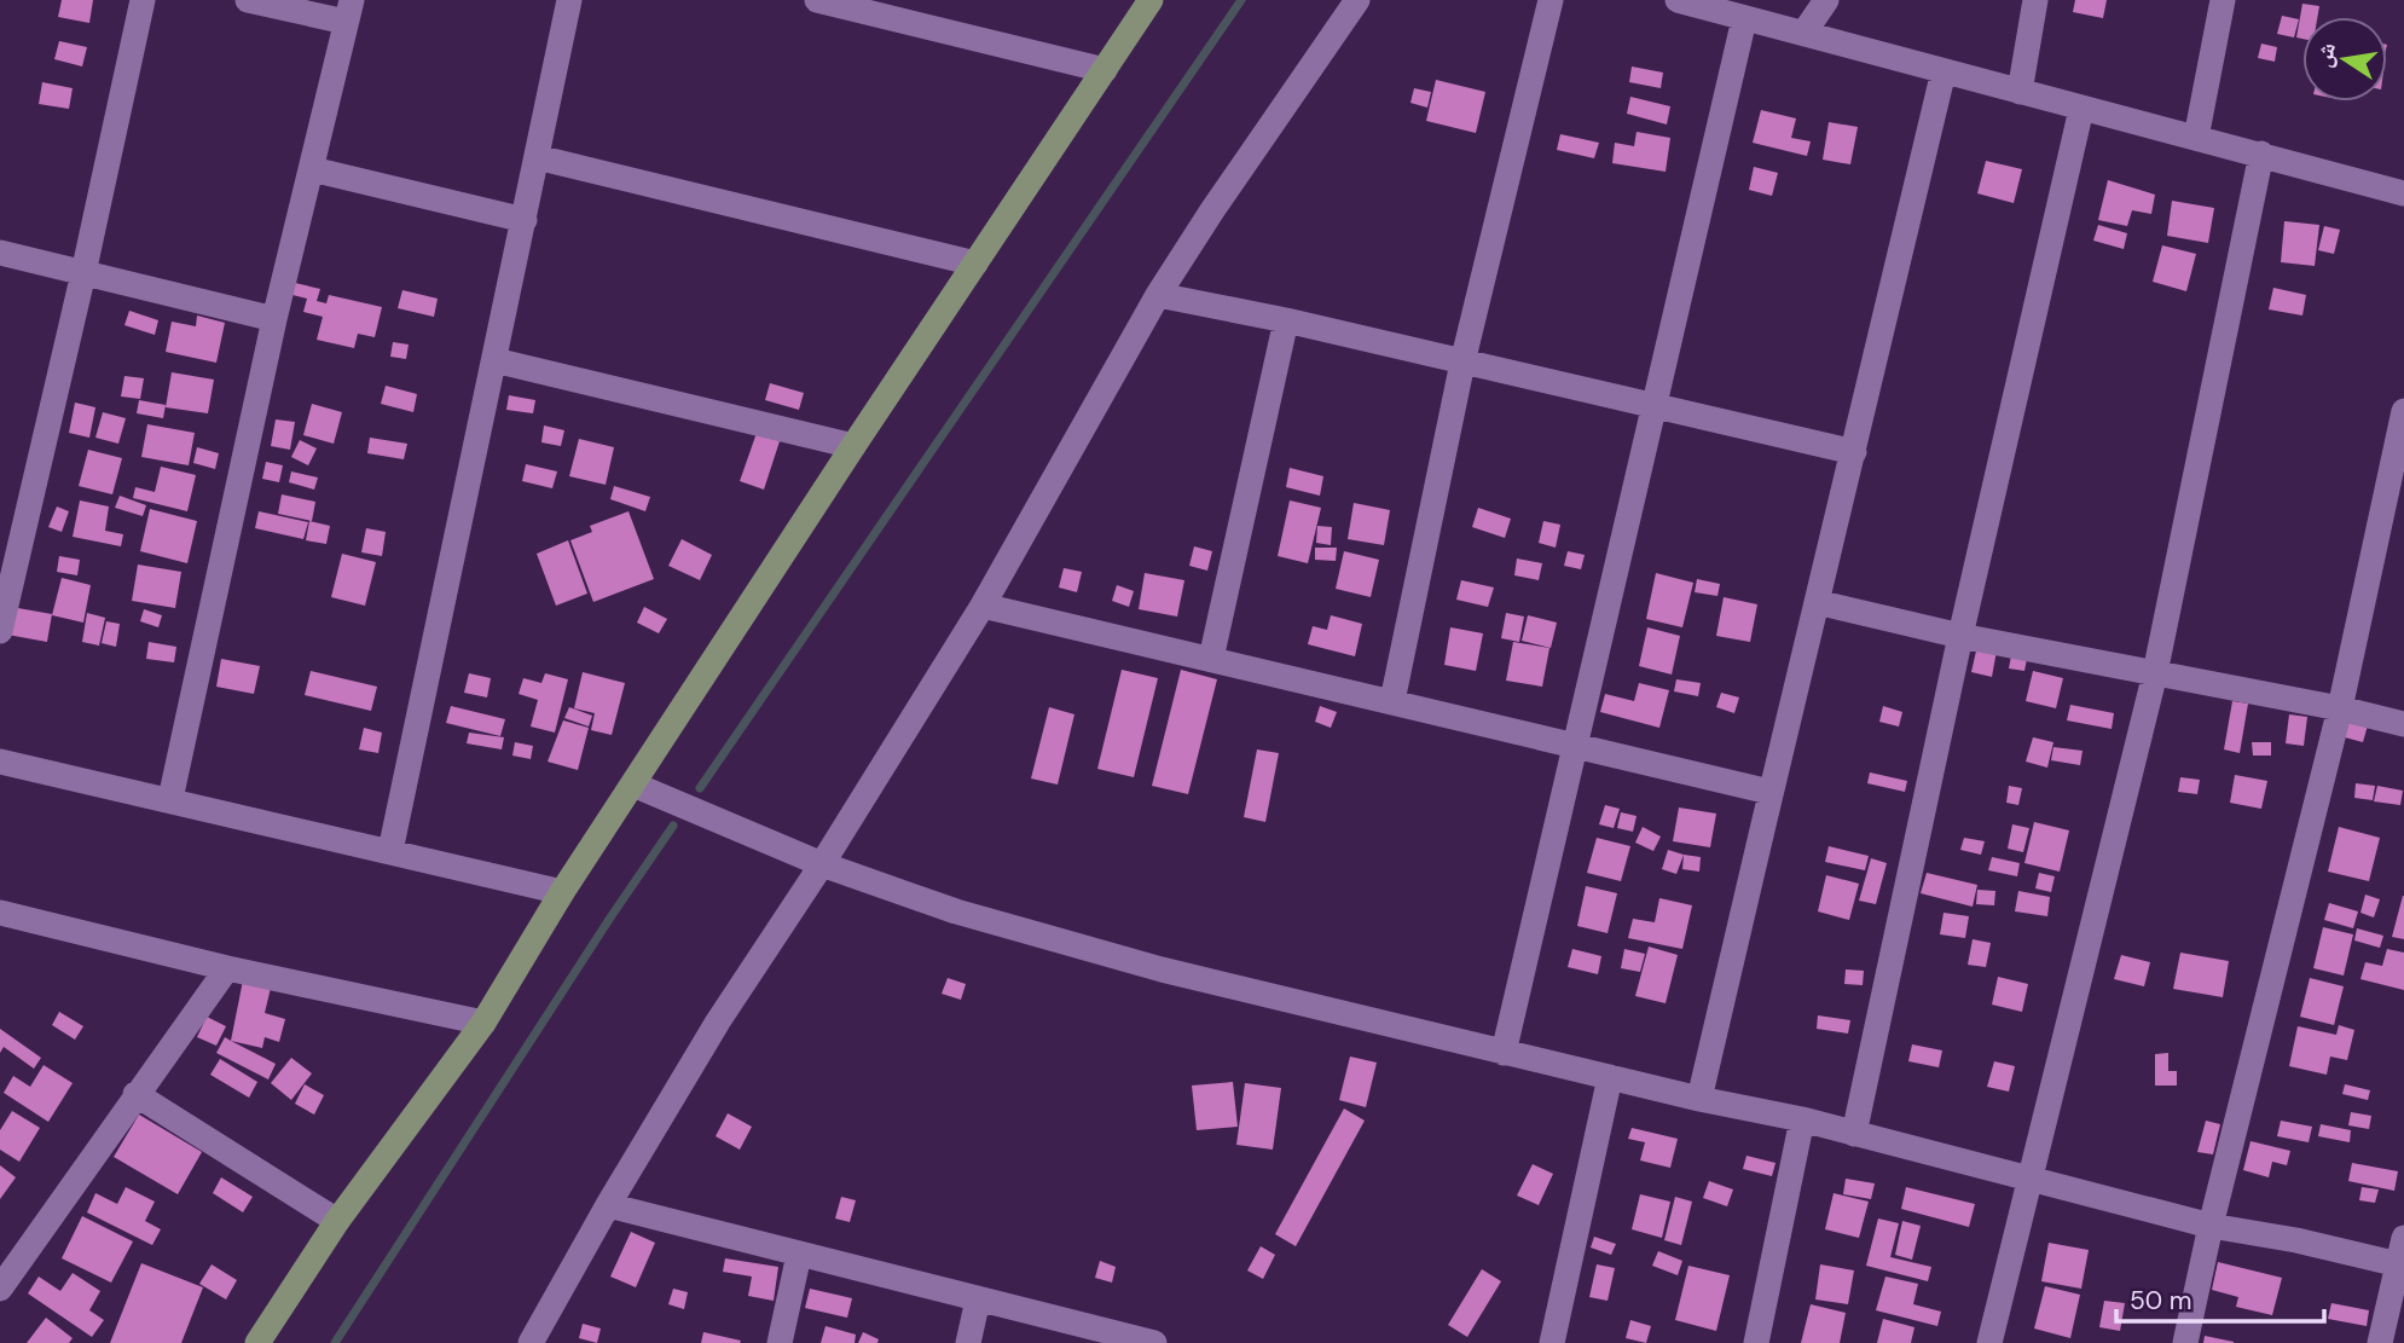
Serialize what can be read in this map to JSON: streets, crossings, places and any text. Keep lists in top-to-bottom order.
{
  "scale_bar": "50 m",
  "north": "left"
}
